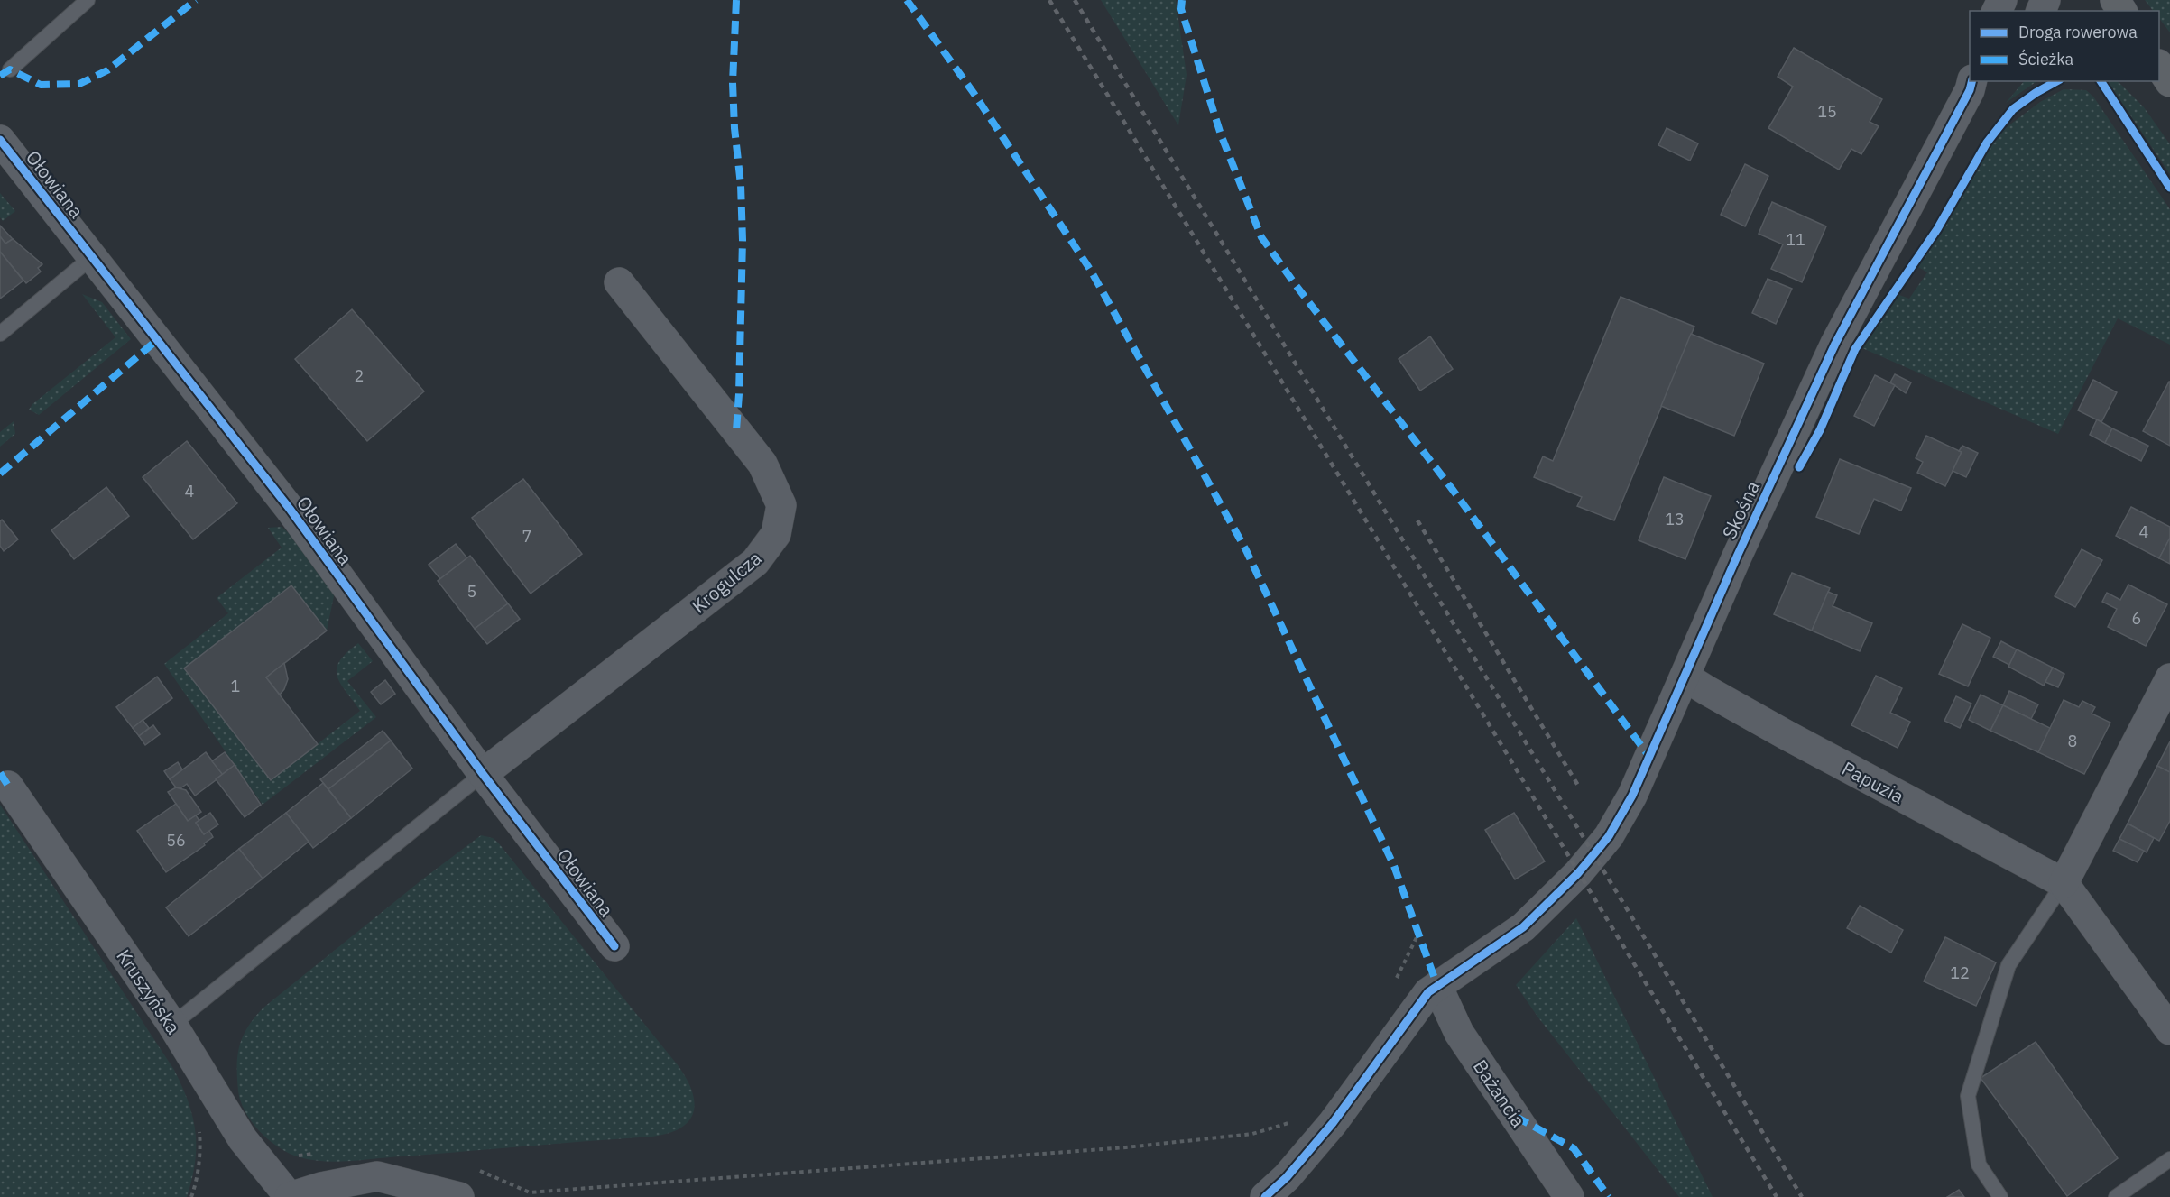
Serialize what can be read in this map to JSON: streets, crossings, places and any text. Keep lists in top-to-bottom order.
{
  "streets": {
    "street": [
      "Ołowiana",
      "Skośna",
      "Krogulcza",
      "Papuzia",
      "Kruszyńska",
      "Bażancia"
    ]
  },
  "crossings": [
    ["Ołowiana", "Krogulcza"],
    ["Skośna", "Papuzia"],
    ["Skośna", "Bażancia"]
  ],
  "house_numbers": [
    "15",
    "11",
    "2",
    "4",
    "13",
    "4",
    "7",
    "5",
    "6",
    "1",
    "8",
    "56",
    "12"
  ],
  "legend": ["Droga rowerowa", "Ścieżka"]
}
